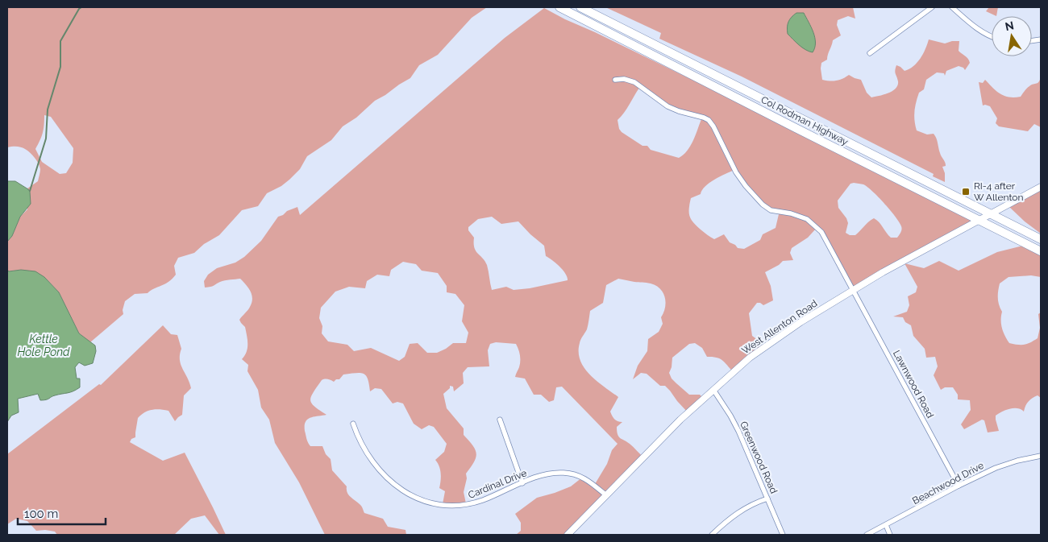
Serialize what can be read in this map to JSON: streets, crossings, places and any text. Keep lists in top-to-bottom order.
{
  "streets": {
    "highway": ["Col Rodman Highway"],
    "street": [
      "West Allenton Road",
      "Lawnwood Road",
      "Greenwood Road",
      "Beachwood Drive",
      "Cardinal Drive"
    ]
  },
  "crossings": [
    ["Col Rodman Highway", "West Allenton Road"],
    ["West Allenton Road", "Lawnwood Road"],
    ["West Allenton Road", "Greenwood Road"],
    ["West Allenton Road", "Cardinal Drive"],
    ["Lawnwood Road", "Beachwood Drive"]
  ],
  "water": ["Kettle Hole Pond"],
  "places": {
    "transit": ["RI-4 after W Allenton"]
  },
  "scale_bar": "100 m",
  "north": "top"
}
